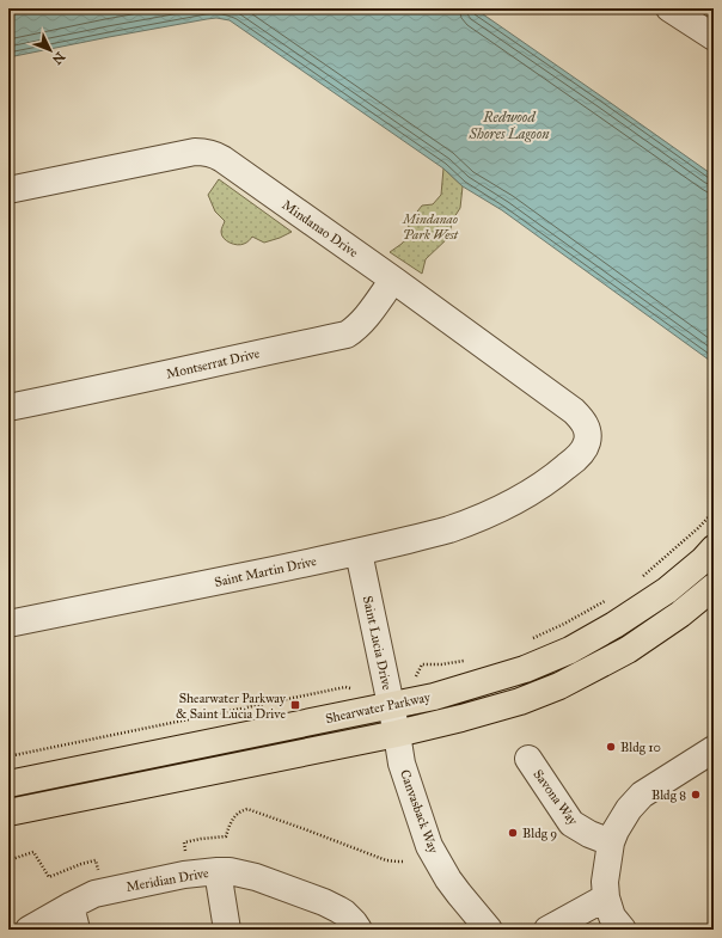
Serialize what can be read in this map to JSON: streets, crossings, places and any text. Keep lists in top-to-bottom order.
{
  "streets": {
    "main road": ["Shearwater Parkway"],
    "street": [
      "Mindanao Drive",
      "Montserrat Drive",
      "Saint Martin Drive",
      "Saint Lucia Drive",
      "Savona Way",
      "Canvasback Way",
      "Meridian Drive"
    ]
  },
  "crossings": [
    ["Mindanao Drive", "Montserrat Drive"],
    ["Mindanao Drive", "Saint Martin Drive"],
    ["Saint Martin Drive", "Saint Lucia Drive"],
    ["Saint Lucia Drive", "Shearwater Parkway"],
    ["Saint Lucia Drive", "Canvasback Way"]
  ],
  "water": ["Redwood Shores Lagoon"],
  "parks": ["Mindanao Park West"],
  "places": {
    "transit": ["Shearwater Parkway & Saint Lucia Drive"],
    "other": ["Bldg 10", "Bldg 8", "Bldg 9"]
  },
  "north": "bottom right"
}
